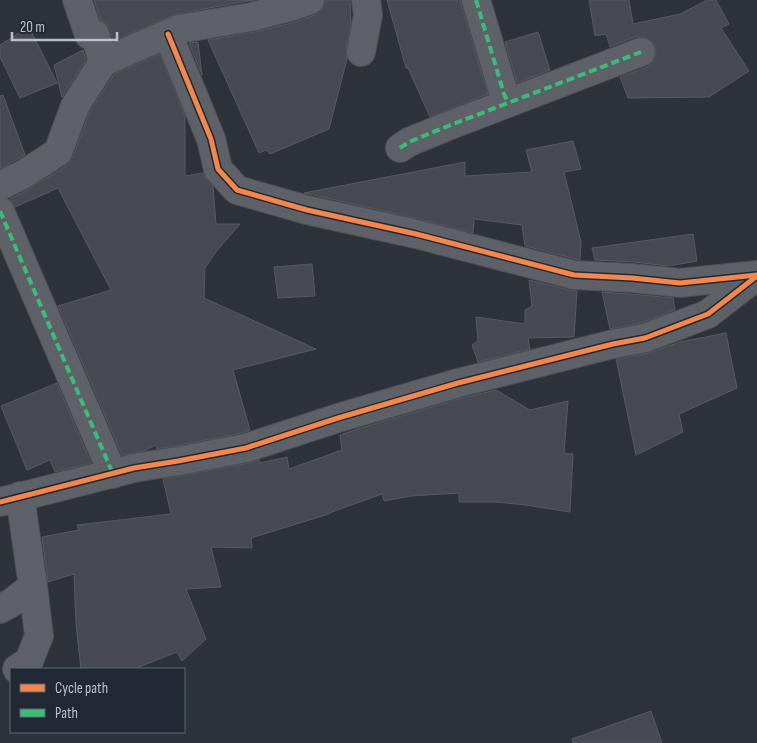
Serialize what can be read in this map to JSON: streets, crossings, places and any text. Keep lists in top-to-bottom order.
{
  "legend": ["Cycle path", "Path"],
  "scale_bar": "20 m"
}
